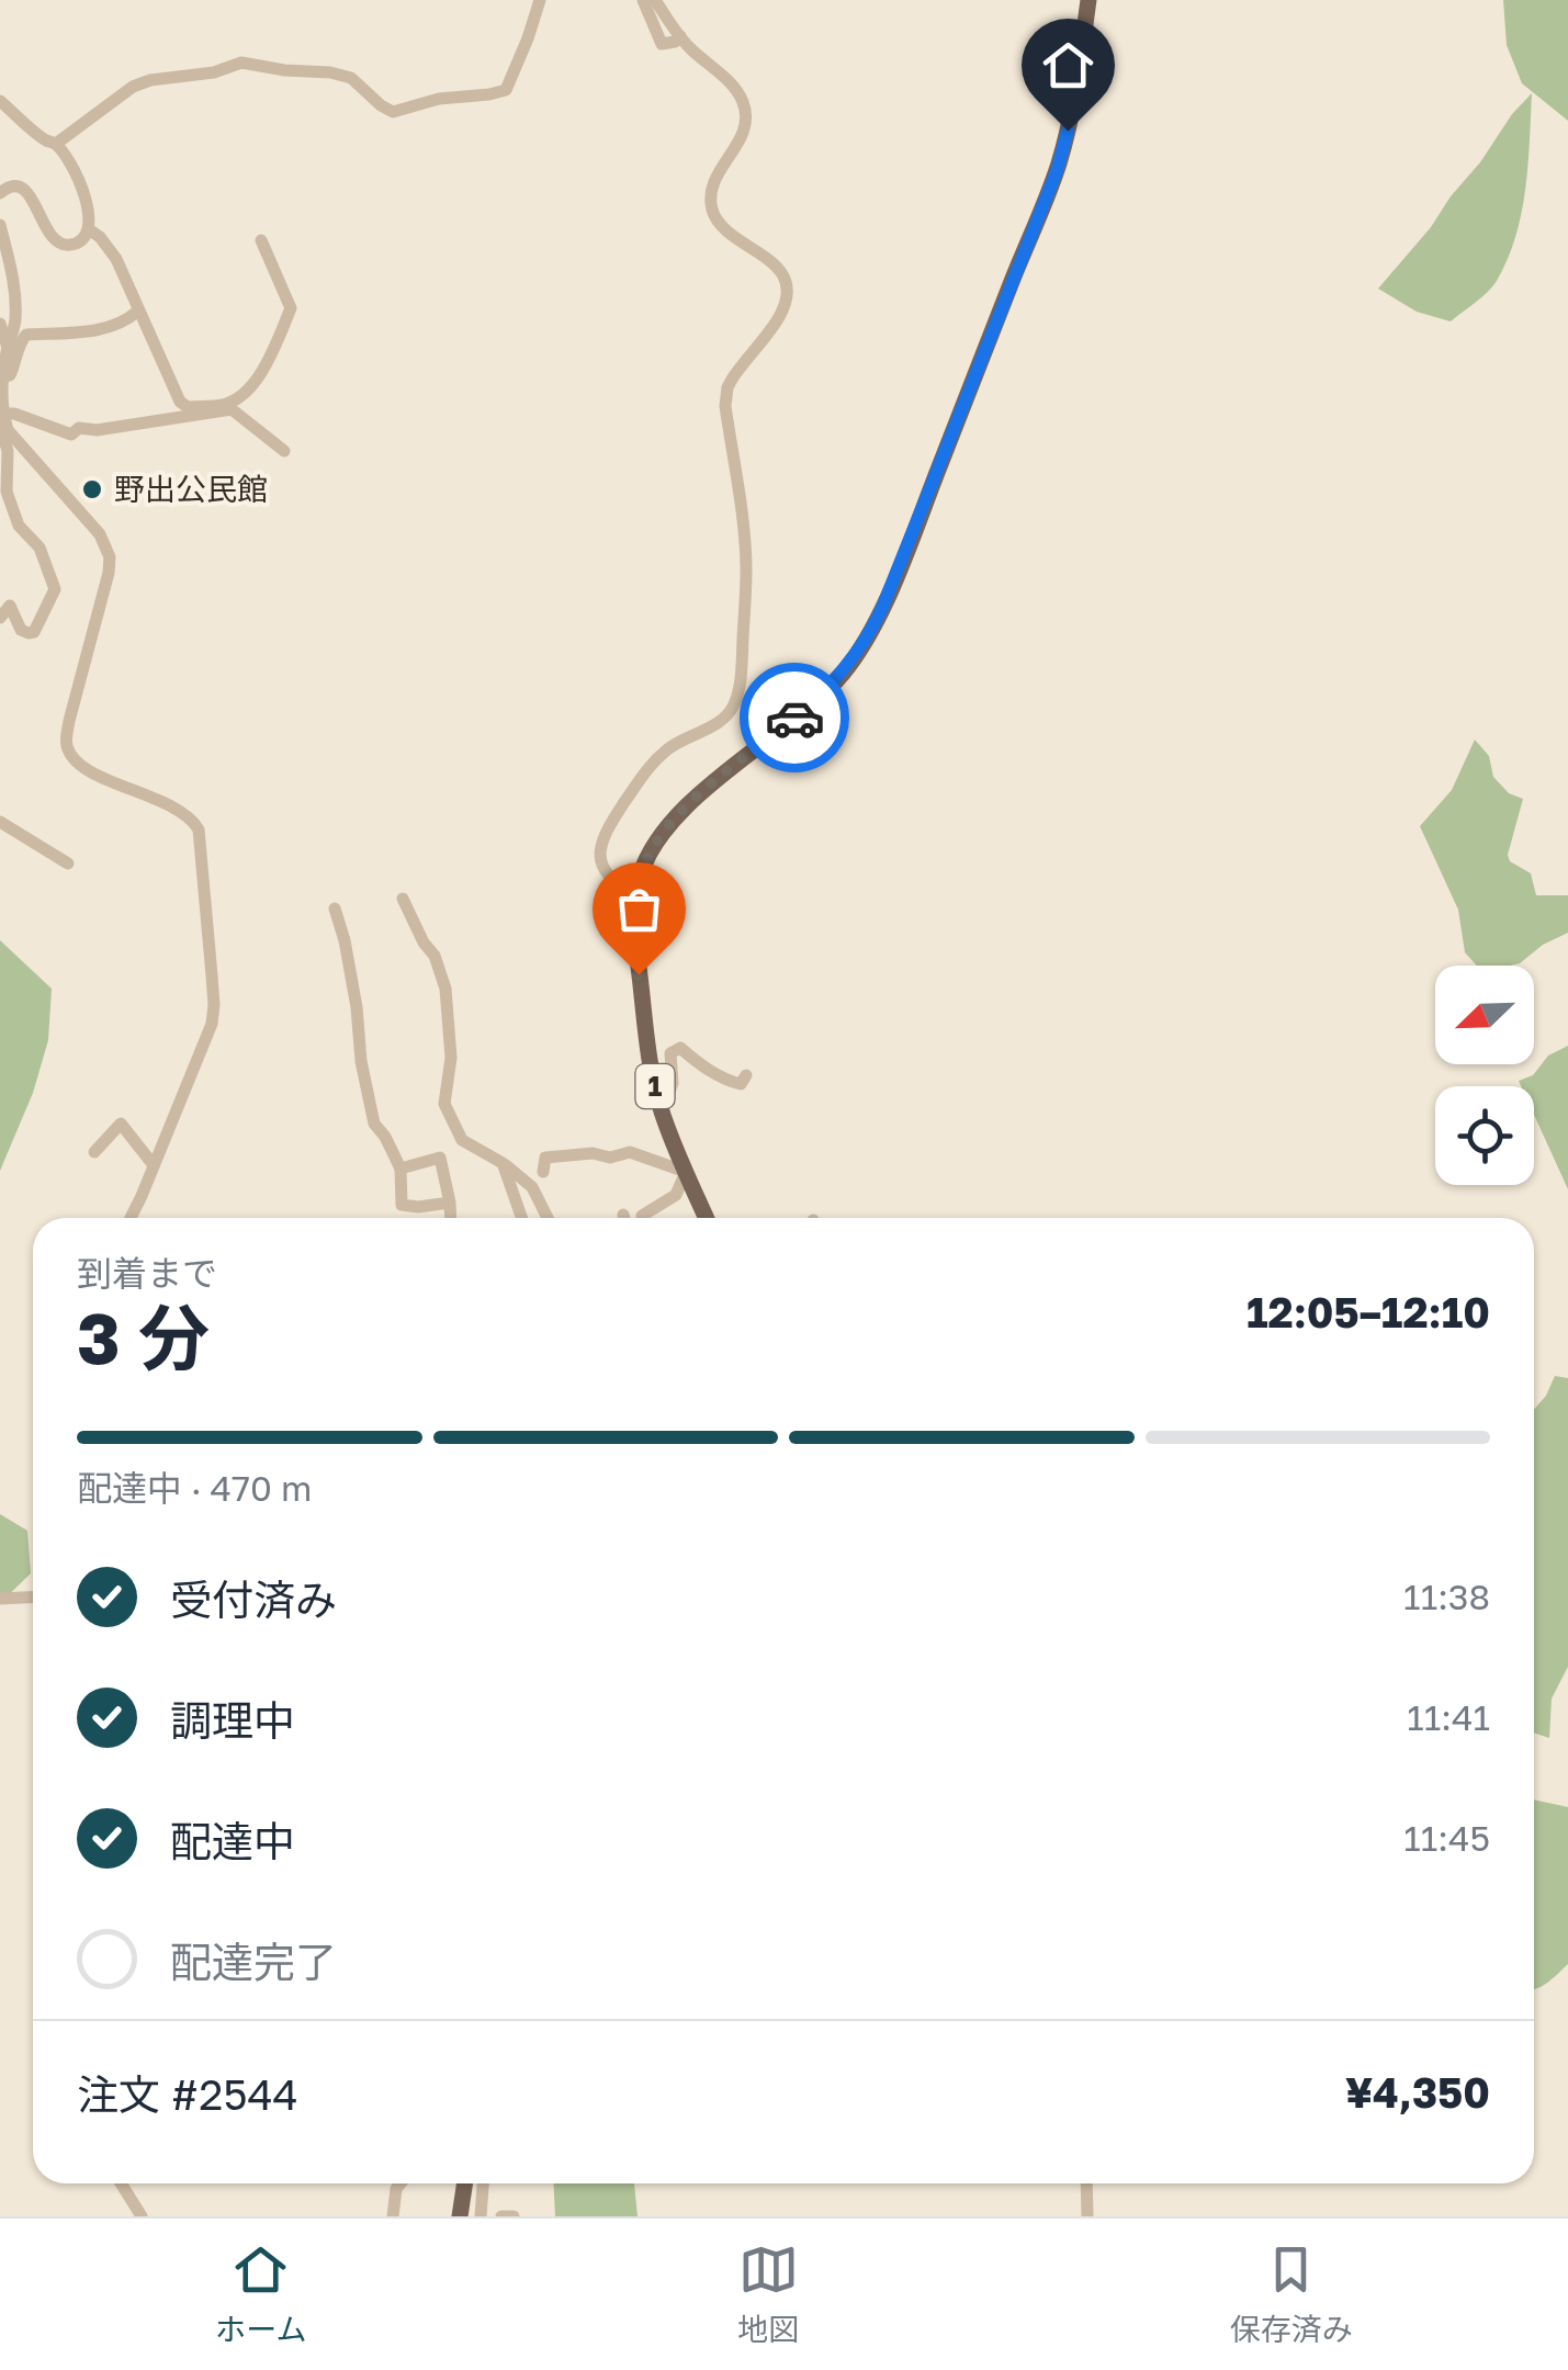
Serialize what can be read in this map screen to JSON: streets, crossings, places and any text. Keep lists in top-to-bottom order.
{
  "streets": {
    "main road": ["1"]
  },
  "places": ["野出公民館"],
  "north": "bottom left",
  "page": {
    "heading": ["3 分", "到着まで", "12:05–12:10"],
    "panel": ["注文 #2544", "¥4,350"],
    "bar": "配達中 · 470 m",
    "list": [
      ["受付済み", "11:38"],
      ["調理中", "11:41"],
      ["配達中", "11:45"],
      "配達完了"
    ],
    "tabs": ["ホーム", "地図", "保存済み"]
  }
}
